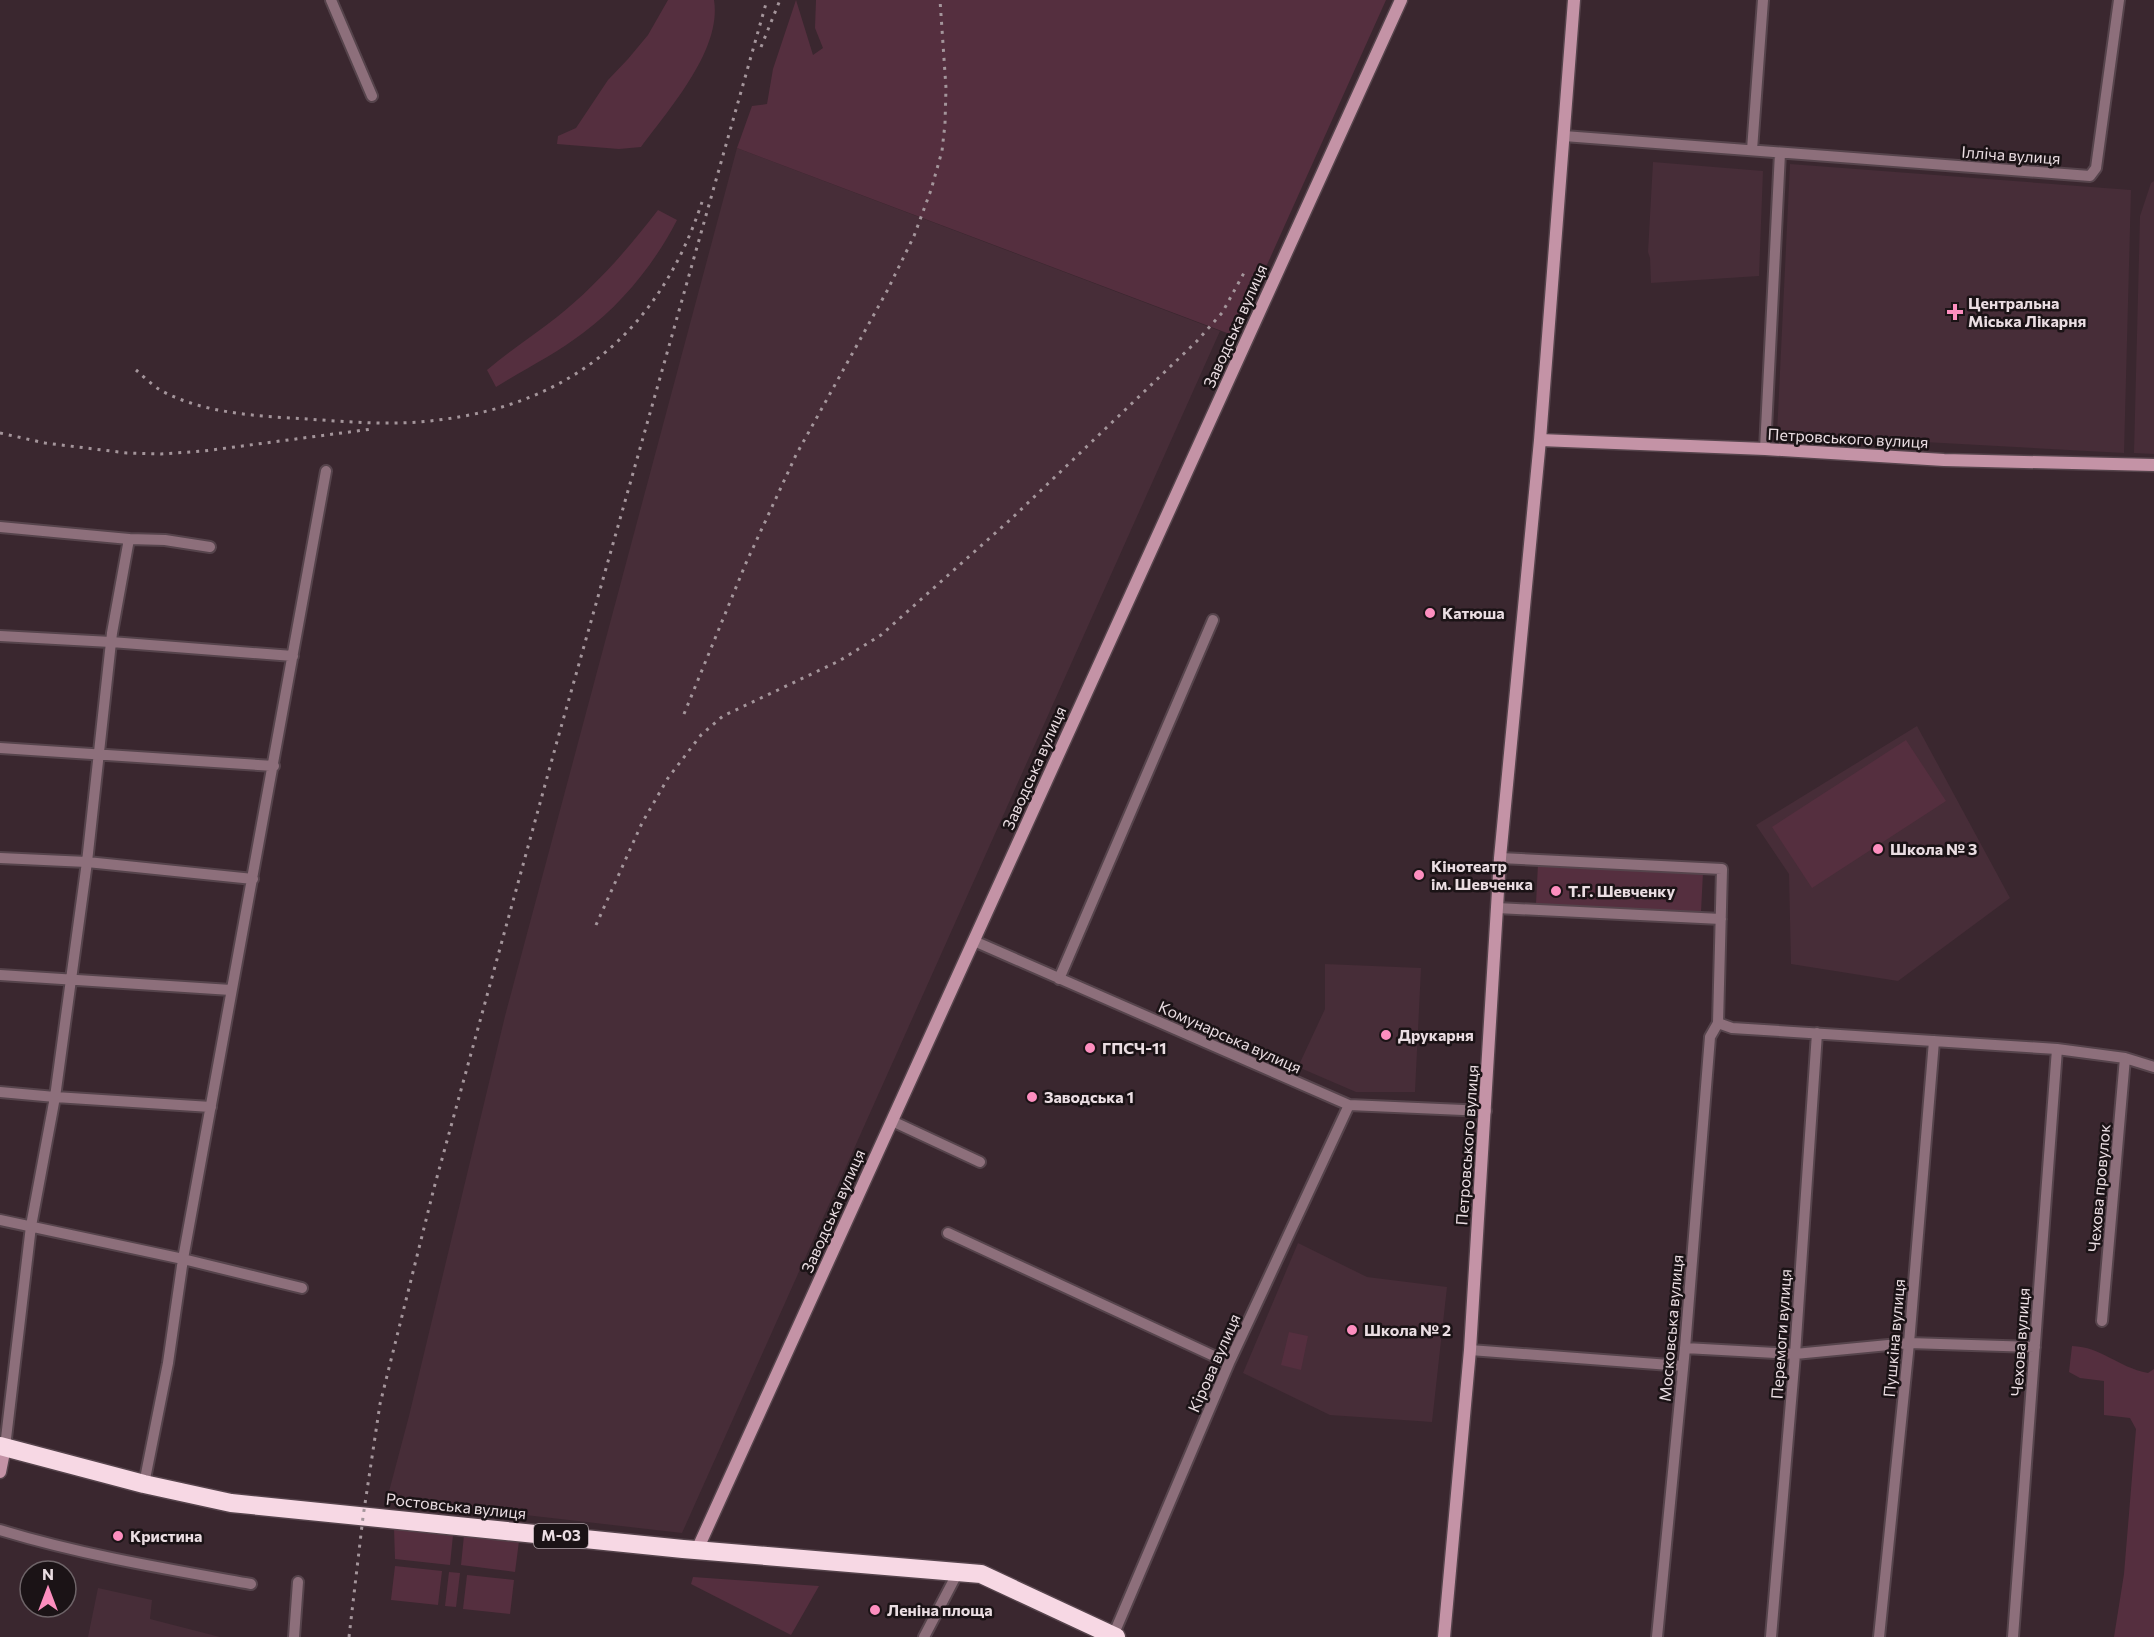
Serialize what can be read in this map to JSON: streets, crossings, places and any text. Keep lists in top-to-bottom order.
{
  "streets": {
    "highway": ["Ростовська вулиця", "М-03"],
    "main road": ["Заводська вулиця", "Петровського вулиця"],
    "street": [
      "Ілліча вулиця",
      "Комунарська вулиця",
      "Чехова провулок",
      "Московська вулиця",
      "Перемоги вулиця",
      "Пушкіна вулиця",
      "Чехова вулиця",
      "Кірова вулиця"
    ]
  },
  "crossings": [
    ["Ілліча вулиця", "Петровського вулиця"],
    ["Заводська вулиця", "Комунарська вулиця"],
    ["Заводська вулиця", "Ростовська вулиця"],
    ["Петровського вулиця", "Комунарська вулиця"],
    ["Петровського вулиця", "Московська вулиця"],
    ["Комунарська вулиця", "Кірова вулиця"],
    ["Кірова вулиця", "Ростовська вулиця"]
  ],
  "places": {
    "health": ["Центральна Міська Лікарня"],
    "other": [
      "Катюша",
      "Школа № 3",
      "Кінотеатр ім. Шевченка",
      "Т.Г. Шевченку",
      "Друкарня",
      "ГПСЧ-11",
      "Заводська 1",
      "Школа № 2",
      "Кристина",
      "Леніна площа"
    ]
  },
  "north": "top"
}
